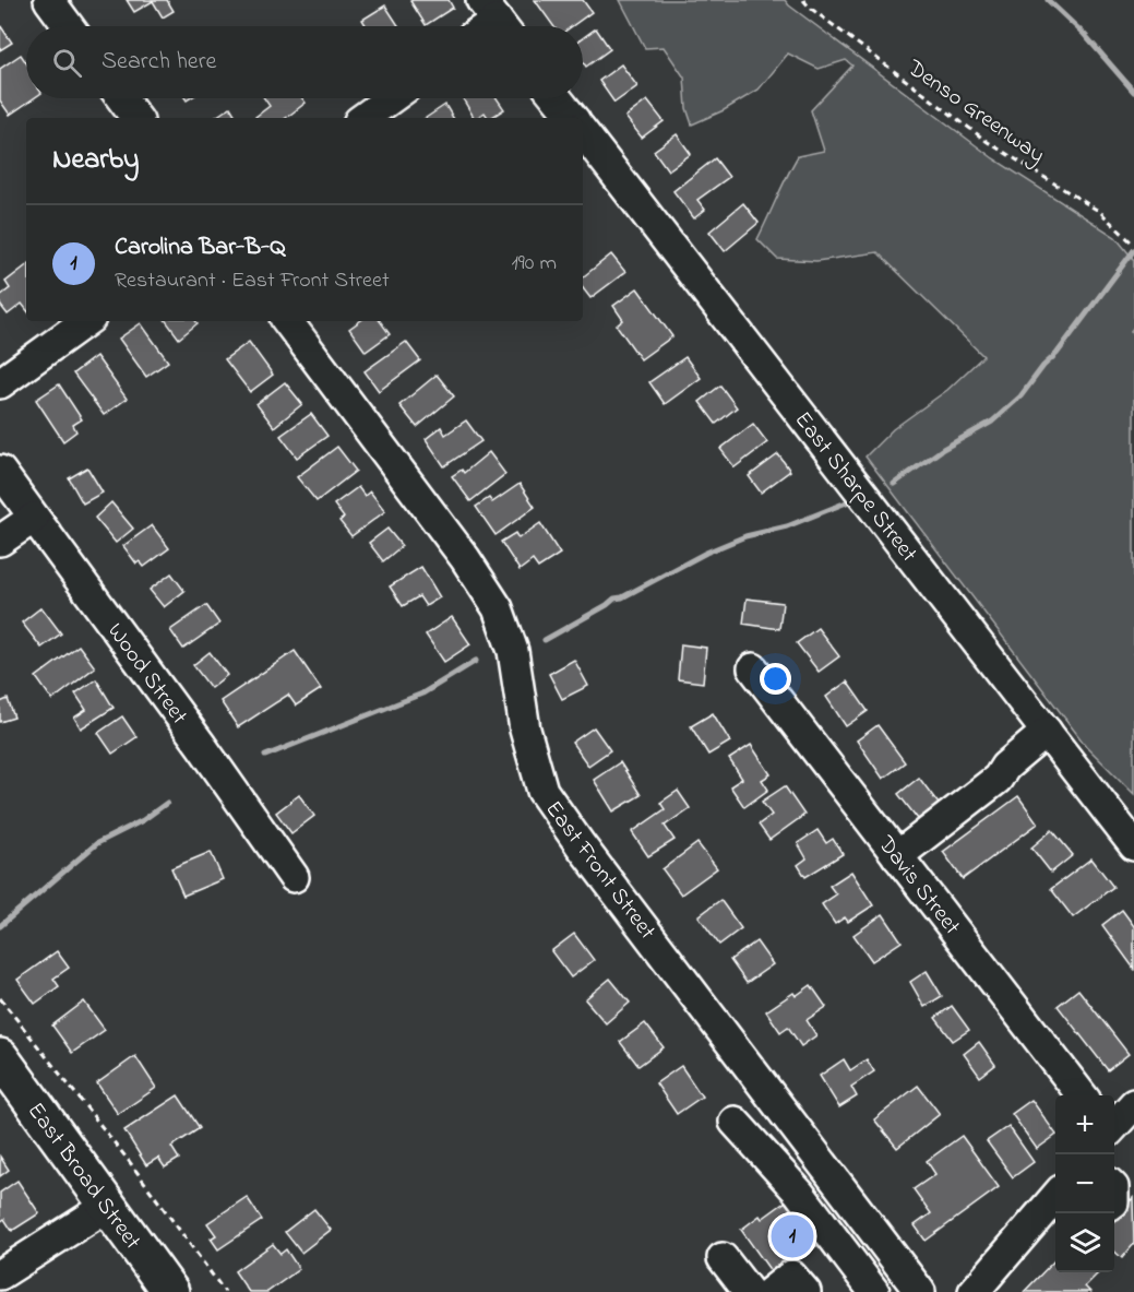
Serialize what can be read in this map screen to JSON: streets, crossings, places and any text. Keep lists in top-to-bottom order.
{
  "streets": {
    "main road": ["East Broad Street"],
    "street": [
      "East Sharpe Street",
      "Wood Street",
      "East Front Street",
      "Davis Street"
    ],
    "path": ["Denso Greenway"]
  },
  "page": {
    "search": "Search here",
    "heading": "Nearby",
    "list": [
      {
        "mark": "1",
        "name": "Carolina Bar-B-Q",
        "note": "Restaurant · East Front Street",
        "value": "190 m"
      }
    ],
    "map_buttons": ["+", "−"],
    "pins": "1"
  }
}
